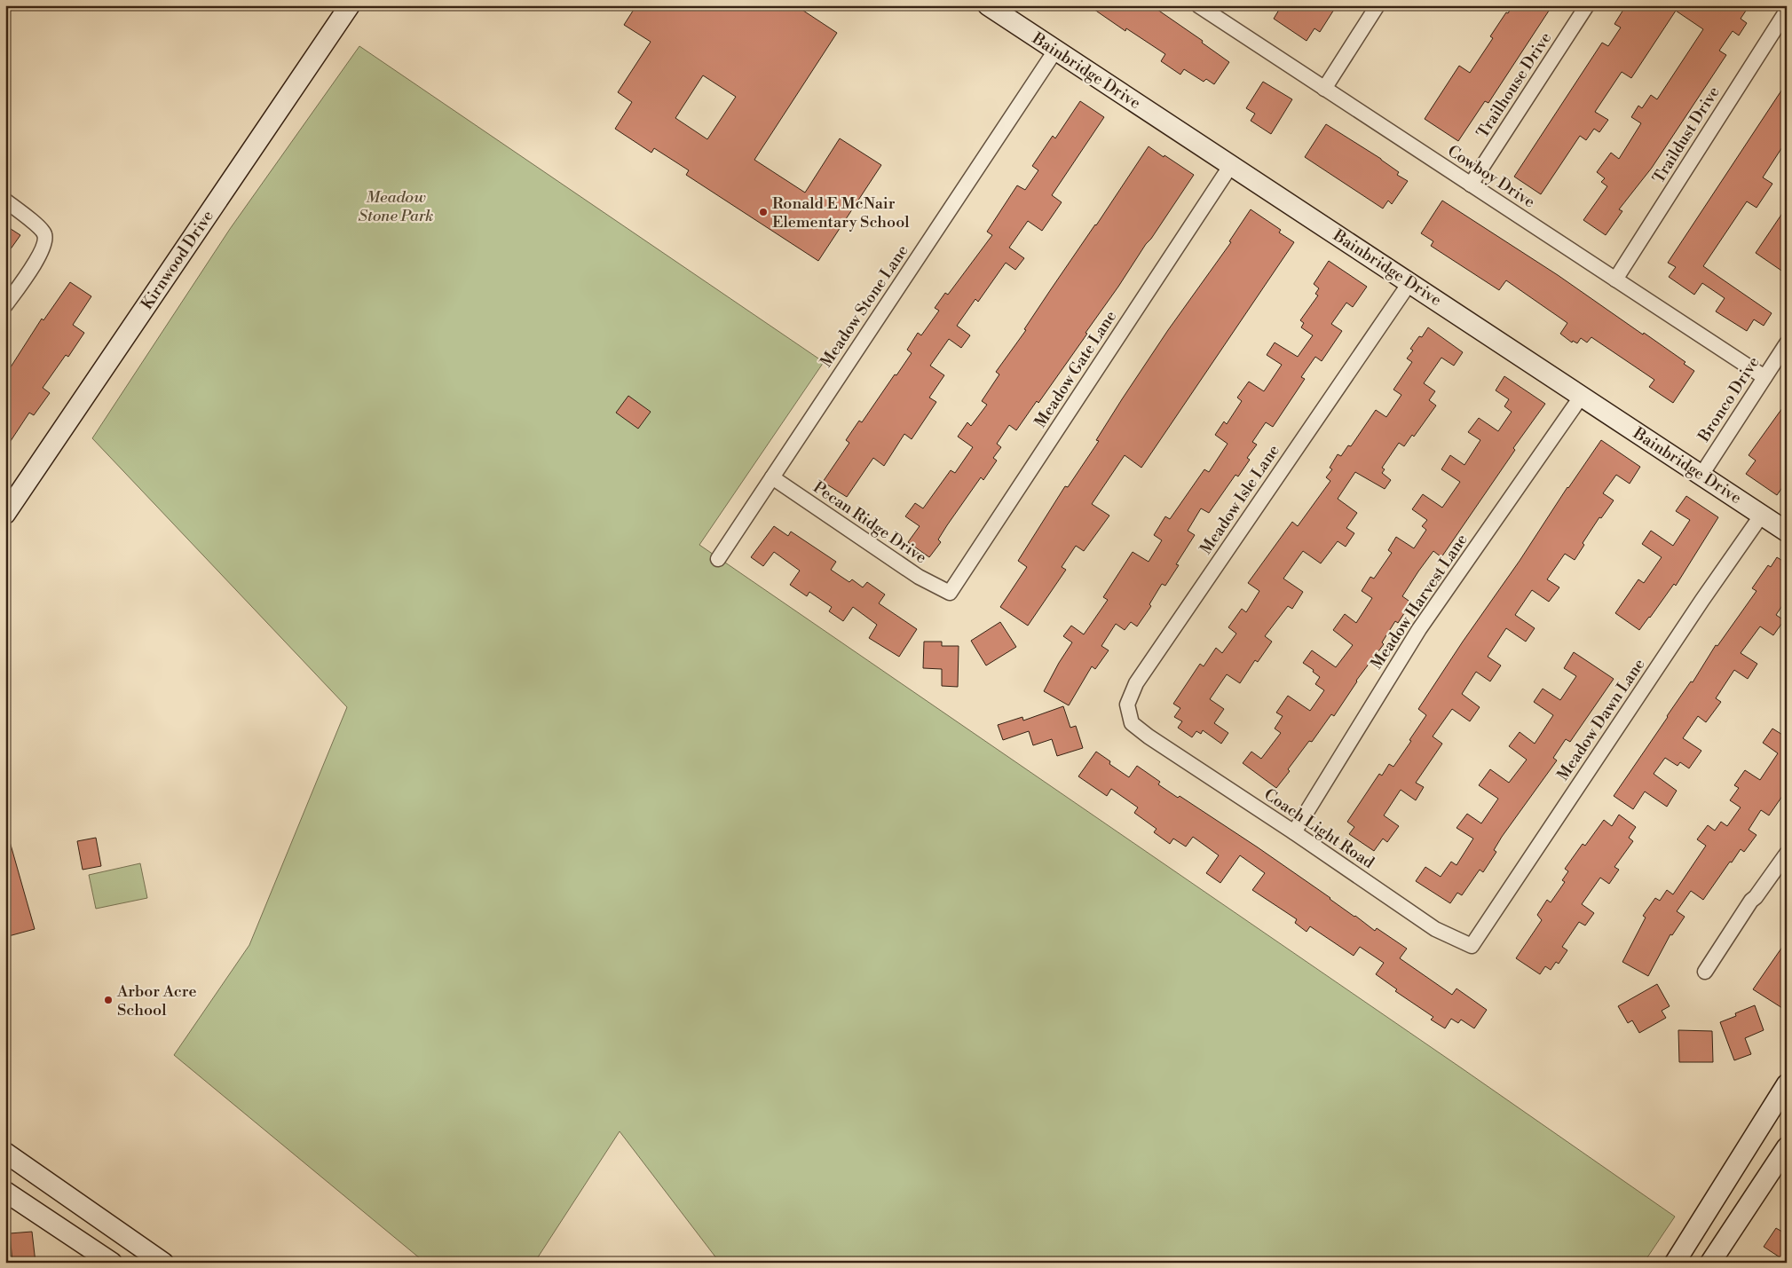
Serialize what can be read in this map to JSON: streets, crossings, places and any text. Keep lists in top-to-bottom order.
{
  "streets": {
    "street": [
      "Bainbridge Drive",
      "Trailhouse Drive",
      "Traildust Drive",
      "Cowboy Drive",
      "Kirnwood Drive",
      "Meadow Stone Lane",
      "Meadow Gate Lane",
      "Bronco Drive",
      "Meadow Isle Lane",
      "Pecan Ridge Drive",
      "Meadow Harvest Lane",
      "Meadow Dawn Lane",
      "Coach Light Road"
    ]
  },
  "crossings": [
    ["Bainbridge Drive", "Meadow Stone Lane"],
    ["Bainbridge Drive", "Meadow Gate Lane"],
    ["Bainbridge Drive", "Bronco Drive"],
    ["Bainbridge Drive", "Meadow Isle Lane"],
    ["Bainbridge Drive", "Meadow Harvest Lane"],
    ["Bainbridge Drive", "Meadow Dawn Lane"],
    ["Trailhouse Drive", "Cowboy Drive"],
    ["Traildust Drive", "Cowboy Drive"],
    ["Cowboy Drive", "Bronco Drive"],
    ["Meadow Stone Lane", "Pecan Ridge Drive"],
    ["Meadow Gate Lane", "Pecan Ridge Drive"],
    ["Meadow Isle Lane", "Coach Light Road"],
    ["Meadow Harvest Lane", "Coach Light Road"],
    ["Meadow Dawn Lane", "Coach Light Road"]
  ],
  "parks": ["Meadow Stone Park"],
  "places": ["Ronald E McNair Elementary School", "Arbor Acre School"]
}
